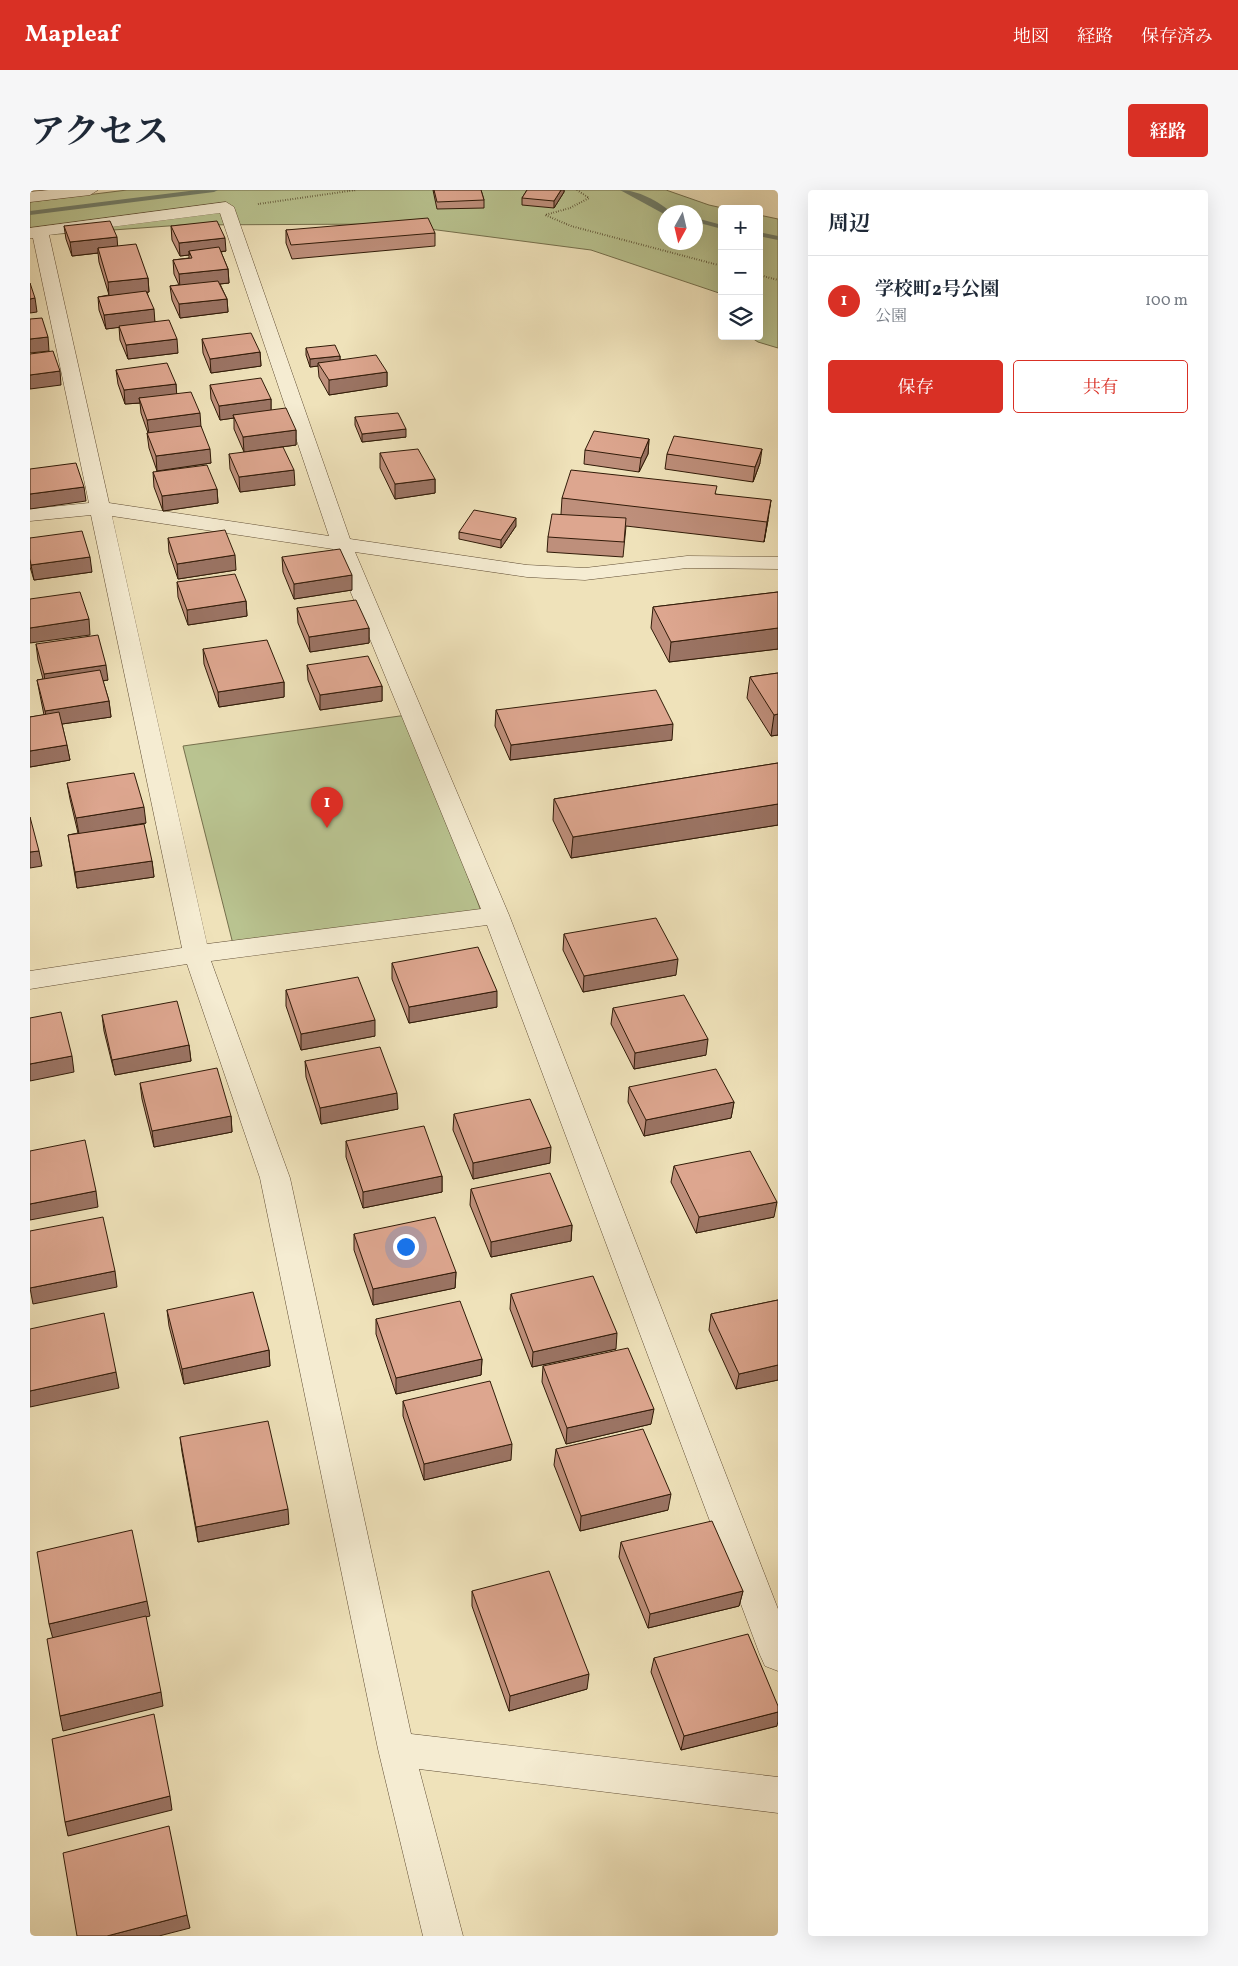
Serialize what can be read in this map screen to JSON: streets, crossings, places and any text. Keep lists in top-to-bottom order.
{
  "north": "bottom",
  "page": {
    "header": "Mapleaf",
    "nav": ["地図", "経路", "保存済み"],
    "title": "アクセス",
    "buttons": [
      "経路",
      ["保存", "共有"]
    ],
    "heading": "周辺",
    "map_buttons": ["+", "−"],
    "list": [
      {
        "mark": "1",
        "name": "学校町2号公園",
        "note": "公園",
        "value": "100 m"
      }
    ],
    "pins": "1"
  }
}
